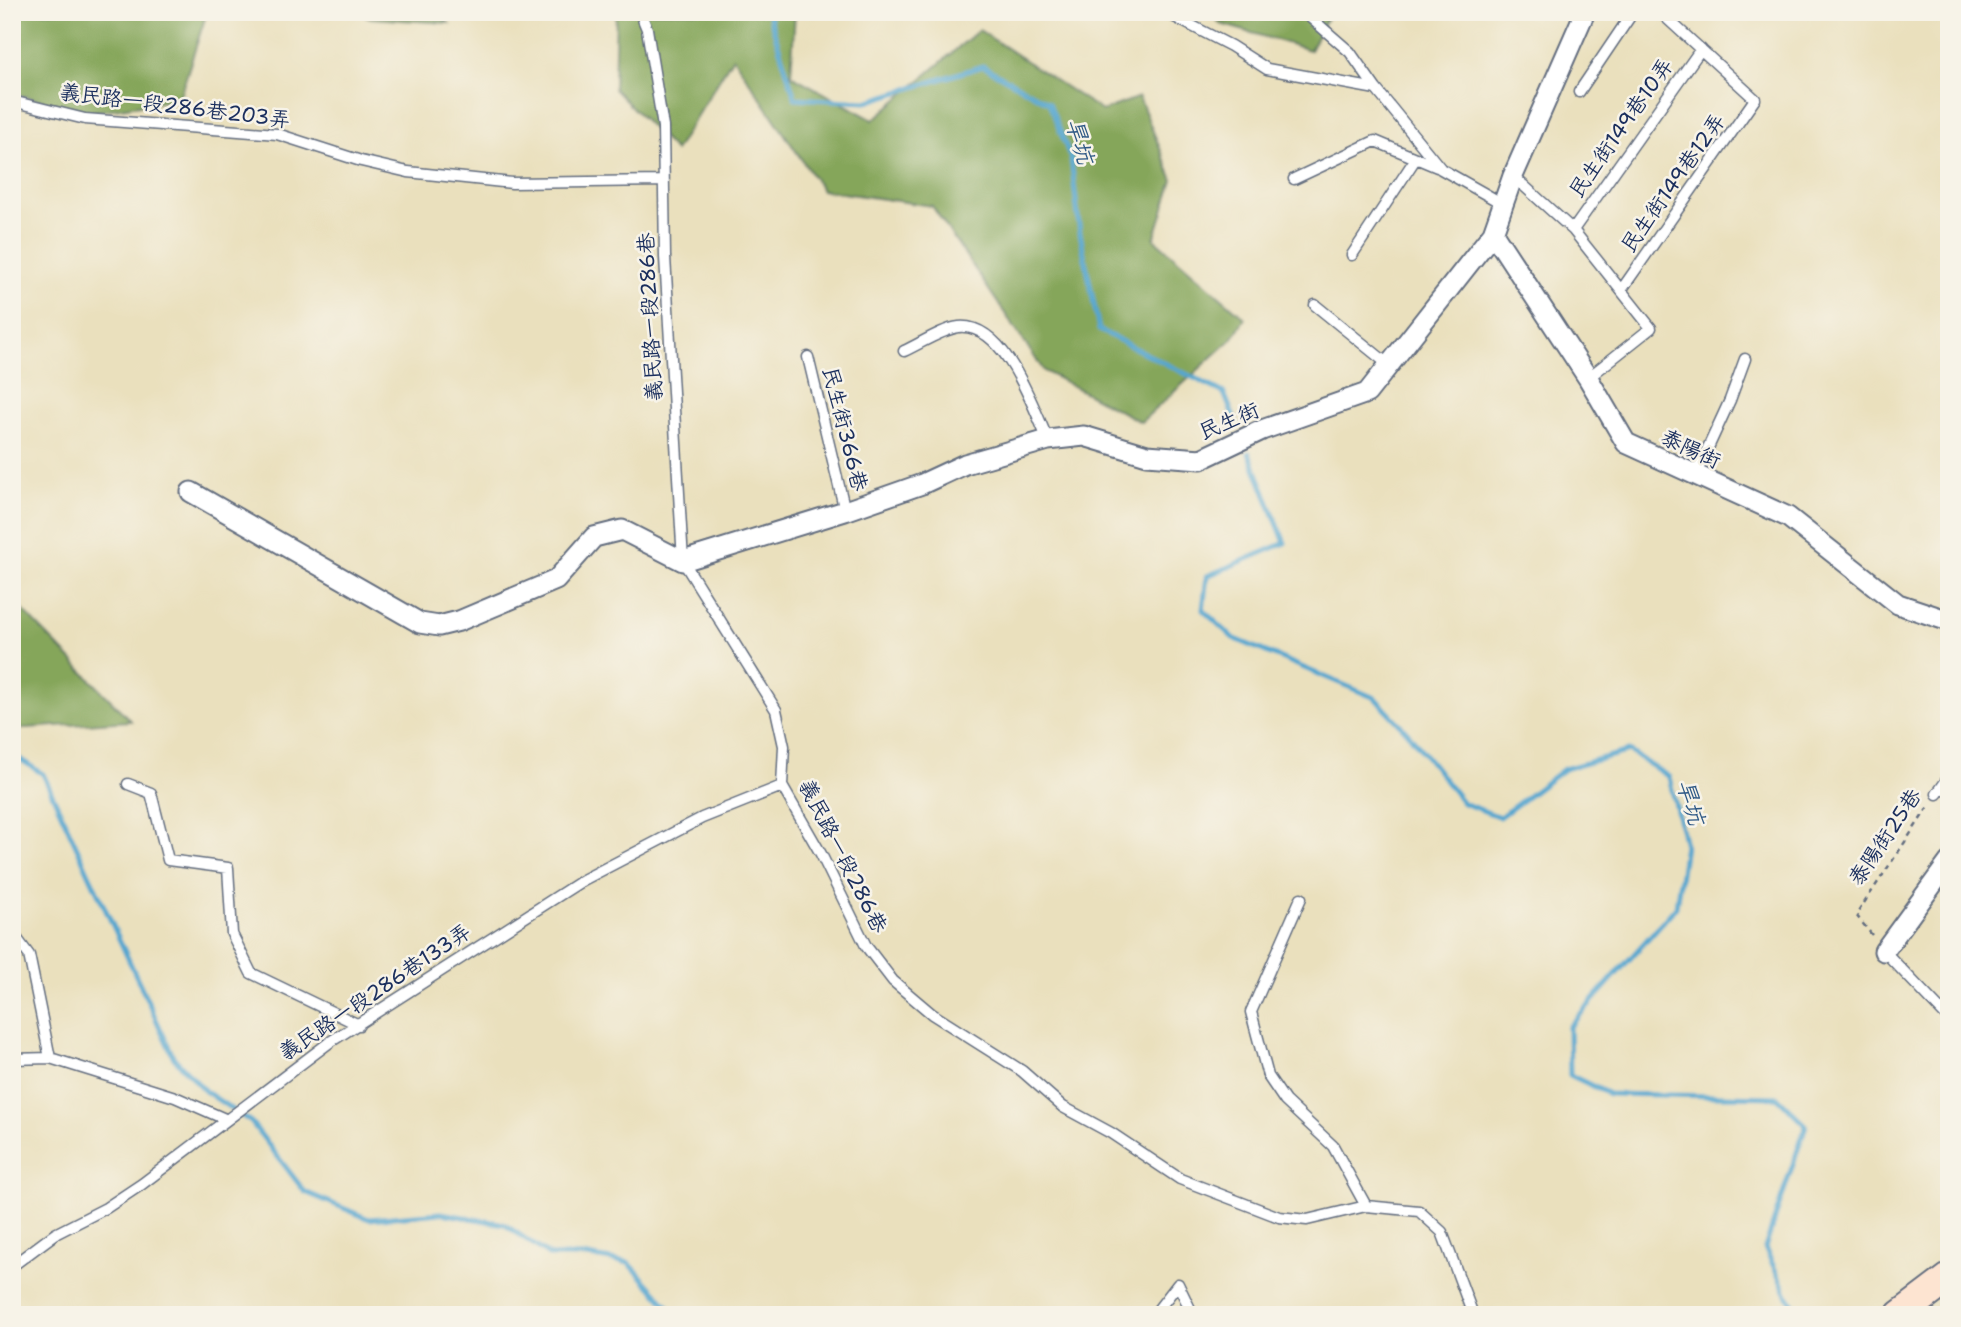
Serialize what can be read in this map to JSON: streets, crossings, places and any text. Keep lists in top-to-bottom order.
{
  "streets": {
    "street": ["民生街", "泰陽街"],
    "lane": [
      "義民路一段286巷203弄",
      "民生街149巷10弄",
      "民生街149巷12弄",
      "義民路一段286巷",
      "民生街366巷",
      "泰陽街25巷",
      "義民路一段286巷133弄"
    ]
  },
  "crossings": [
    ["義民路一段286巷203弄", "義民路一段286巷"],
    ["民生街149巷10弄", "民生街149巷12弄"],
    ["義民路一段286巷", "民生街"],
    ["義民路一段286巷", "義民路一段286巷133弄"],
    ["民生街", "民生街366巷"],
    ["民生街", "泰陽街"]
  ],
  "water": ["旱坑"]
}
